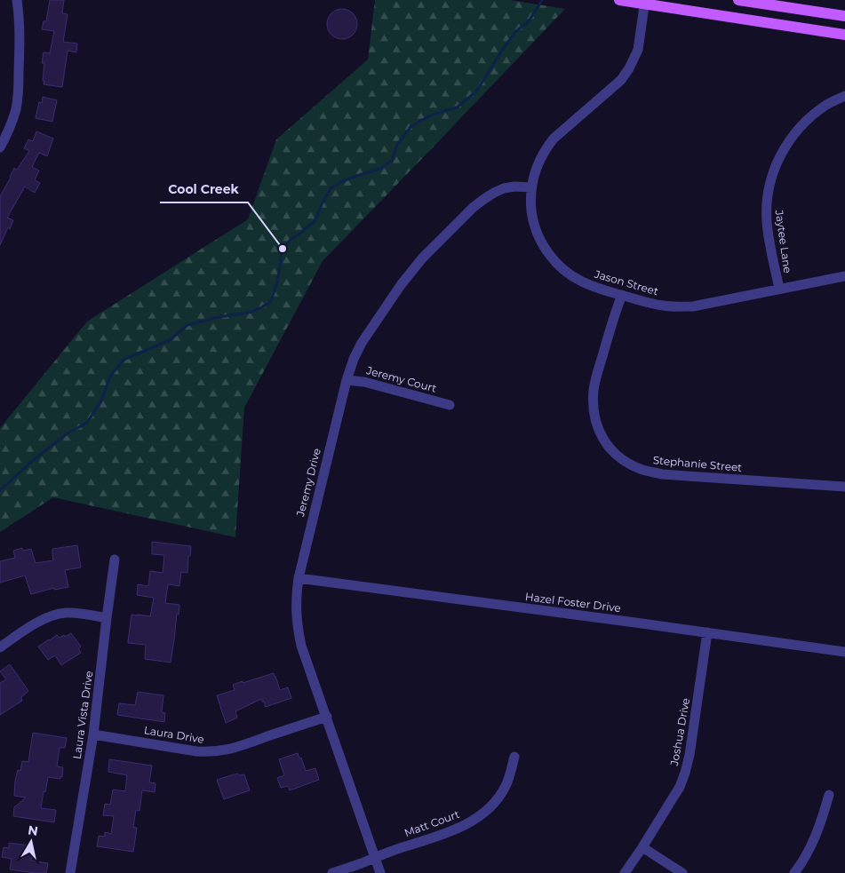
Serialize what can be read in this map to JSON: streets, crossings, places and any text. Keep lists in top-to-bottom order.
{
  "streets": {
    "street": [
      "Jaytee Lane",
      "Jason Street",
      "Jeremy Court",
      "Stephanie Street",
      "Jeremy Drive",
      "Hazel Foster Drive",
      "Laura Vista Drive",
      "Joshua Drive",
      "Laura Drive",
      "Matt Court"
    ]
  },
  "crossings": [
    ["Jaytee Lane", "Jason Street"],
    ["Jason Street", "Stephanie Street"],
    ["Jason Street", "Jeremy Drive"],
    ["Jeremy Court", "Jeremy Drive"],
    ["Jeremy Drive", "Hazel Foster Drive"],
    ["Jeremy Drive", "Laura Drive"],
    ["Jeremy Drive", "Matt Court"],
    ["Hazel Foster Drive", "Joshua Drive"],
    ["Laura Vista Drive", "Laura Drive"]
  ],
  "places": ["Cool Creek"],
  "north": "top"
}
